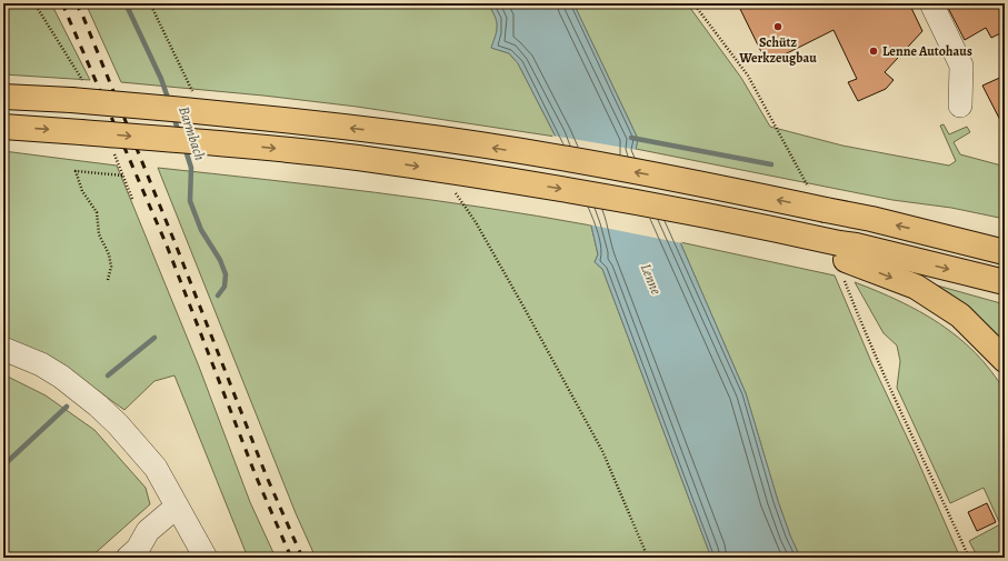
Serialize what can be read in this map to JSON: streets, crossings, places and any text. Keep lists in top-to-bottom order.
{
  "water": ["Barmbach", "Lenne"],
  "places": ["Schütz Werkzeugbau", "Lenne Autohaus"]
}
